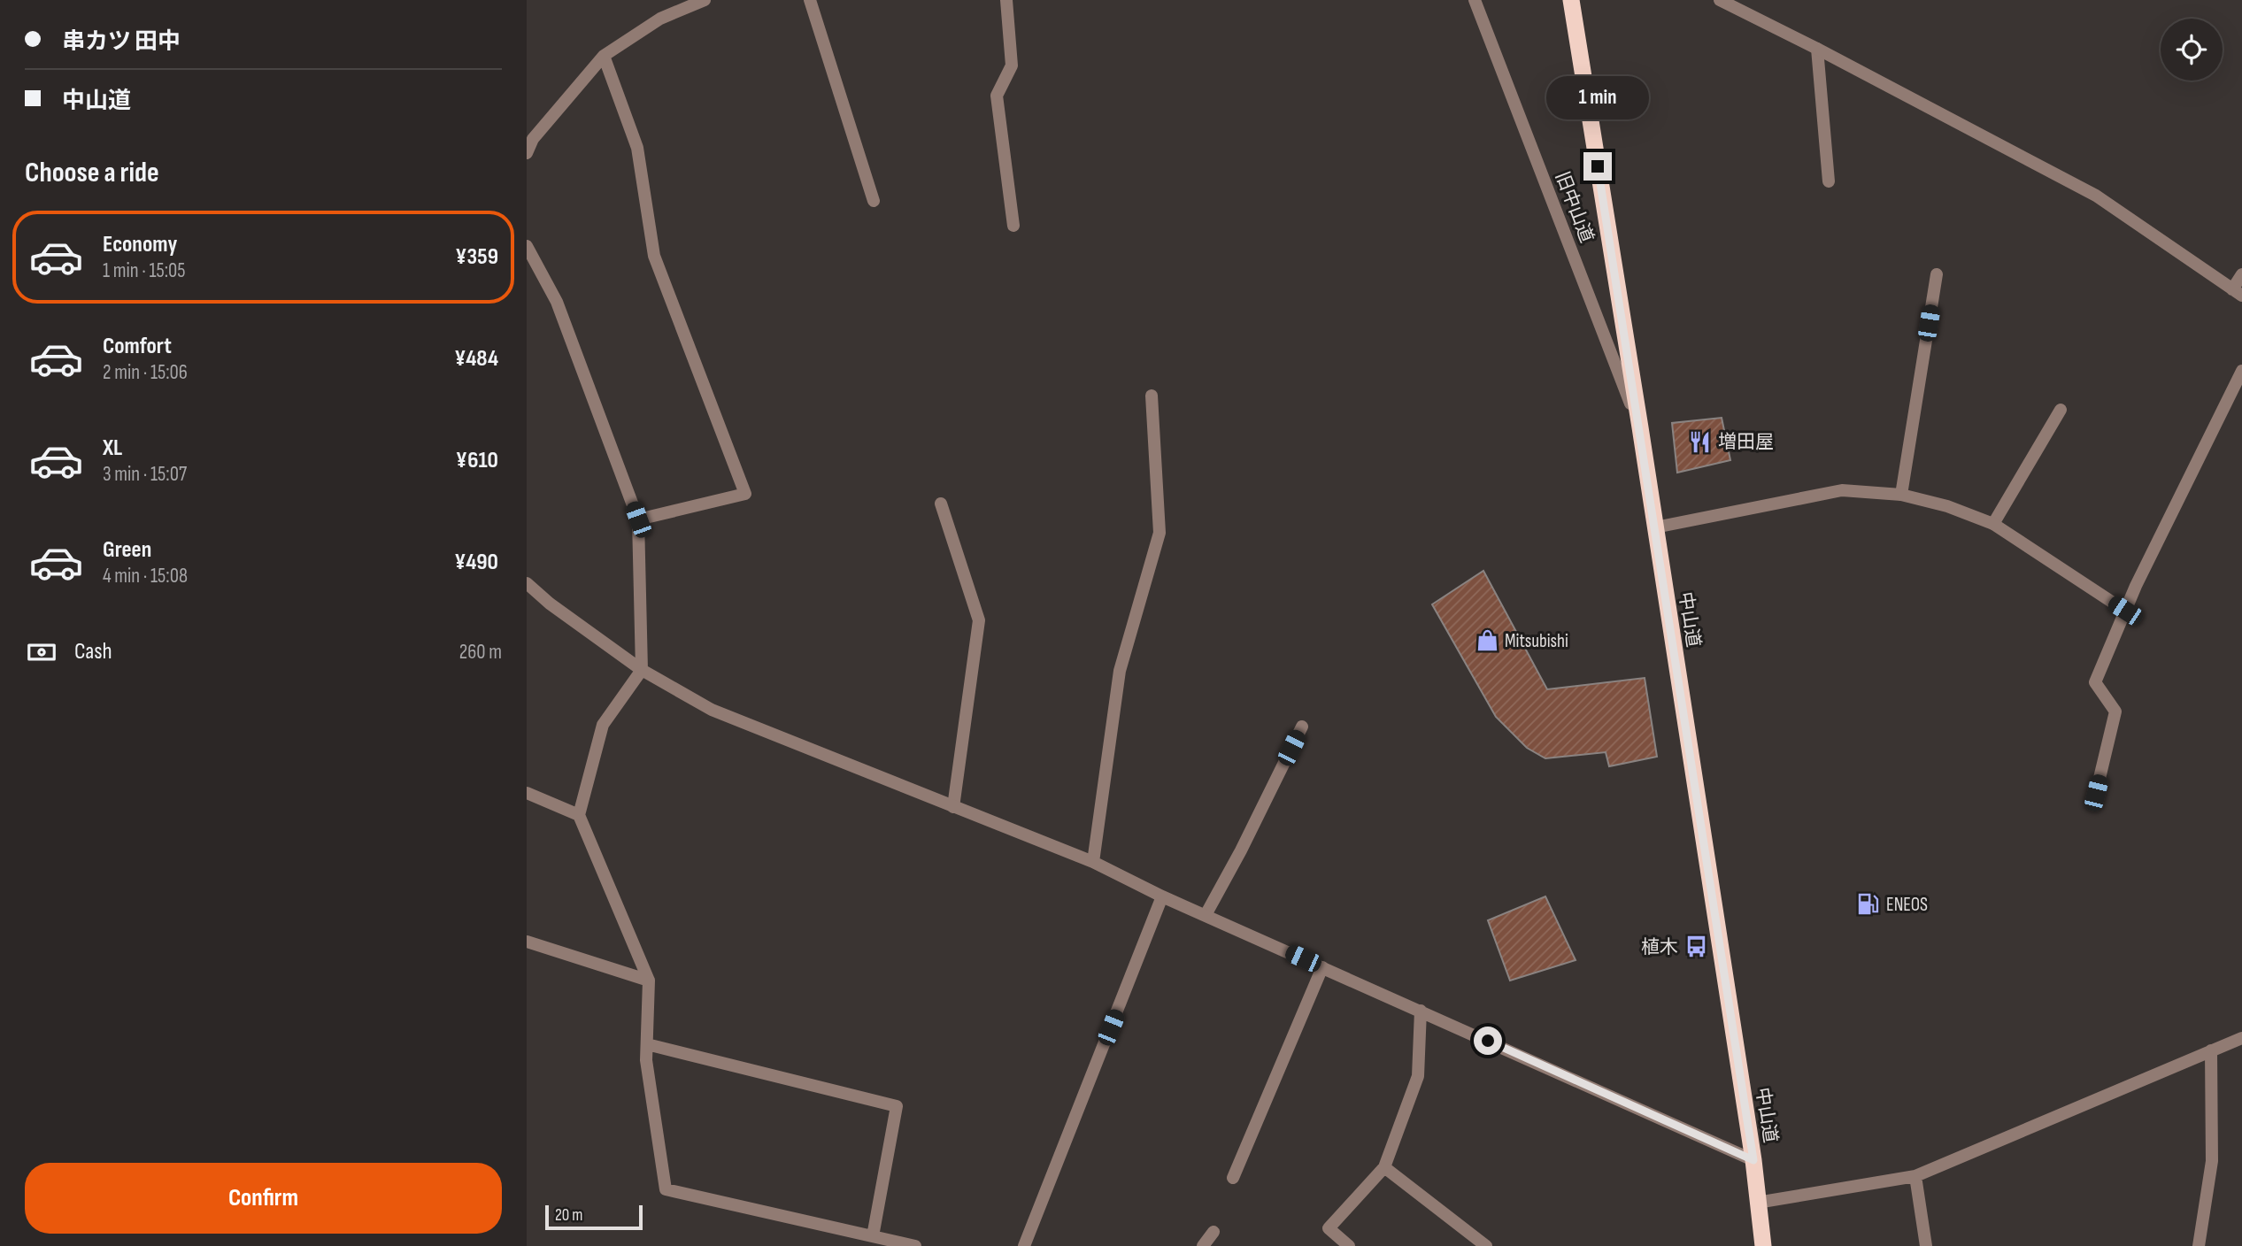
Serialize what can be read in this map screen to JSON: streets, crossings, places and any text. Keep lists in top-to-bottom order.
{
  "streets": {
    "highway": ["中山道"],
    "street": ["旧中山道"]
  },
  "crossings": [
    ["旧中山道", "中山道"]
  ],
  "places": {
    "restaurant": ["増田屋"],
    "shop": ["Mitsubishi"],
    "fuel station": ["ENEOS"],
    "bus stop": ["植木"]
  },
  "scale_bar": "20 m",
  "page": {
    "banner": ["串カツ 田中", "中山道"],
    "bubble": "1 min",
    "heading": "Choose a ride",
    "list": [
      {
        "name": "Economy",
        "note": "1 min · 15:05",
        "value": "¥359"
      },
      {
        "name": "Comfort",
        "note": "2 min · 15:06",
        "value": "¥484"
      },
      {
        "name": "XL",
        "note": "3 min · 15:07",
        "value": "¥610"
      },
      {
        "name": "Green",
        "note": "4 min · 15:08",
        "value": "¥490"
      }
    ],
    "pay": ["Cash", "260 m"],
    "buttons": "Confirm",
    "scale": "20 m"
  }
}
